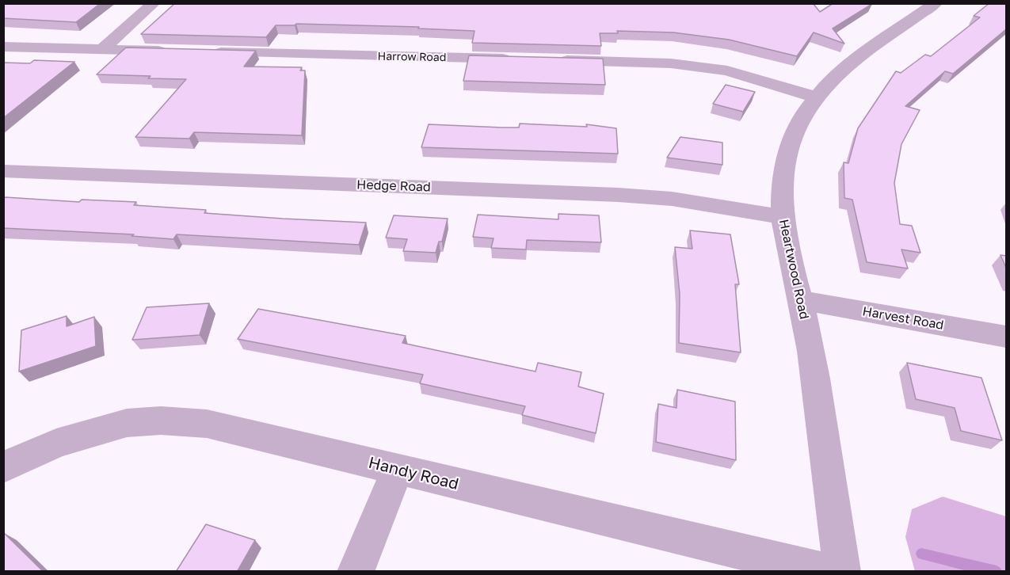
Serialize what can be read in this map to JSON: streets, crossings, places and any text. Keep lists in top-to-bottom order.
{
  "streets": {
    "street": [
      "Harrow Road",
      "Hedge Road",
      "Heartwood Road",
      "Harvest Road",
      "Handy Road"
    ]
  },
  "crossings": [
    ["Hedge Road", "Heartwood Road"],
    ["Heartwood Road", "Harvest Road"]
  ]
}
